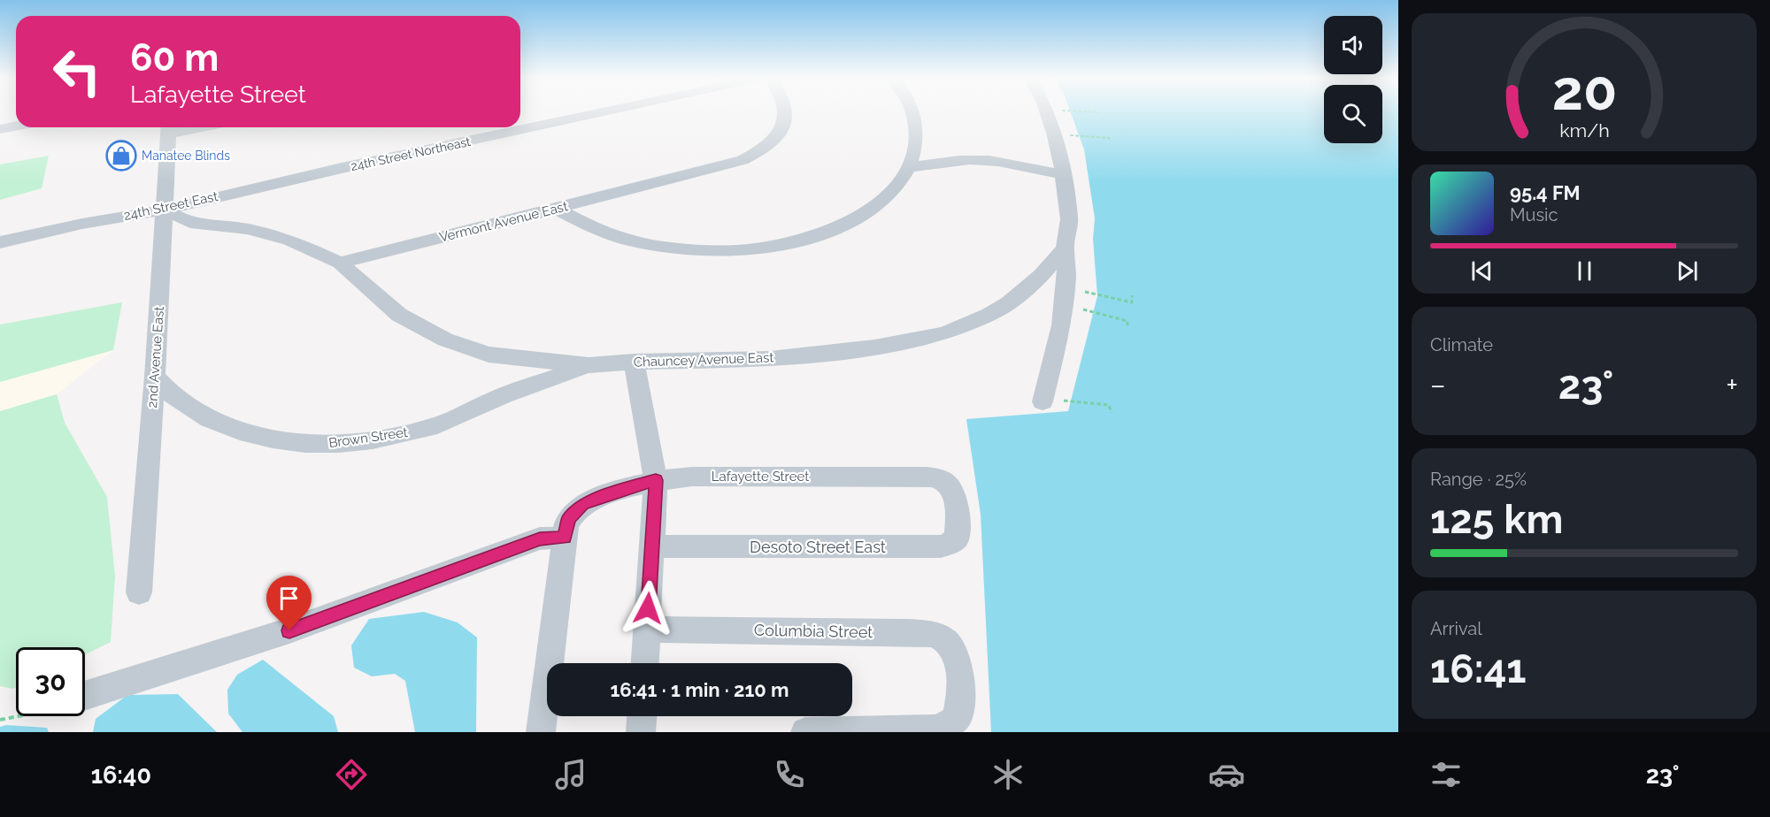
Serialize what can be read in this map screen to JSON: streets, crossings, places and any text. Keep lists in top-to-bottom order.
{
  "streets": {
    "street": [
      "24th Street Northeast",
      "24th Street East",
      "Vermont Avenue East",
      "2nd Avenue East",
      "Chauncey Avenue East",
      "Brown Street",
      "Lafayette Street",
      "Desoto Street East",
      "Columbia Street"
    ]
  },
  "crossings": [
    ["24th Street Northeast", "24th Street East"],
    ["24th Street East", "2nd Avenue East"],
    ["Vermont Avenue East", "Chauncey Avenue East"],
    ["2nd Avenue East", "Brown Street"],
    ["Chauncey Avenue East", "Brown Street"],
    ["Lafayette Street", "Desoto Street East"]
  ],
  "places": {
    "shop": ["Manatee Blinds"]
  },
  "page": {
    "turn": ["60 m", "Lafayette Street"],
    "song": ["95.4 FM", "Music"],
    "tile": [
      "Climate",
      ["Range · 25%", "125 km"],
      ["Arrival", "16:41"]
    ],
    "heat": ["−", "23°", "+"],
    "limit": "30",
    "trip": "16:41 · 1 min · 210 m",
    "tabs": ["16:40", "23°"],
    "gauge": ["20", "km/h"]
  }
}
